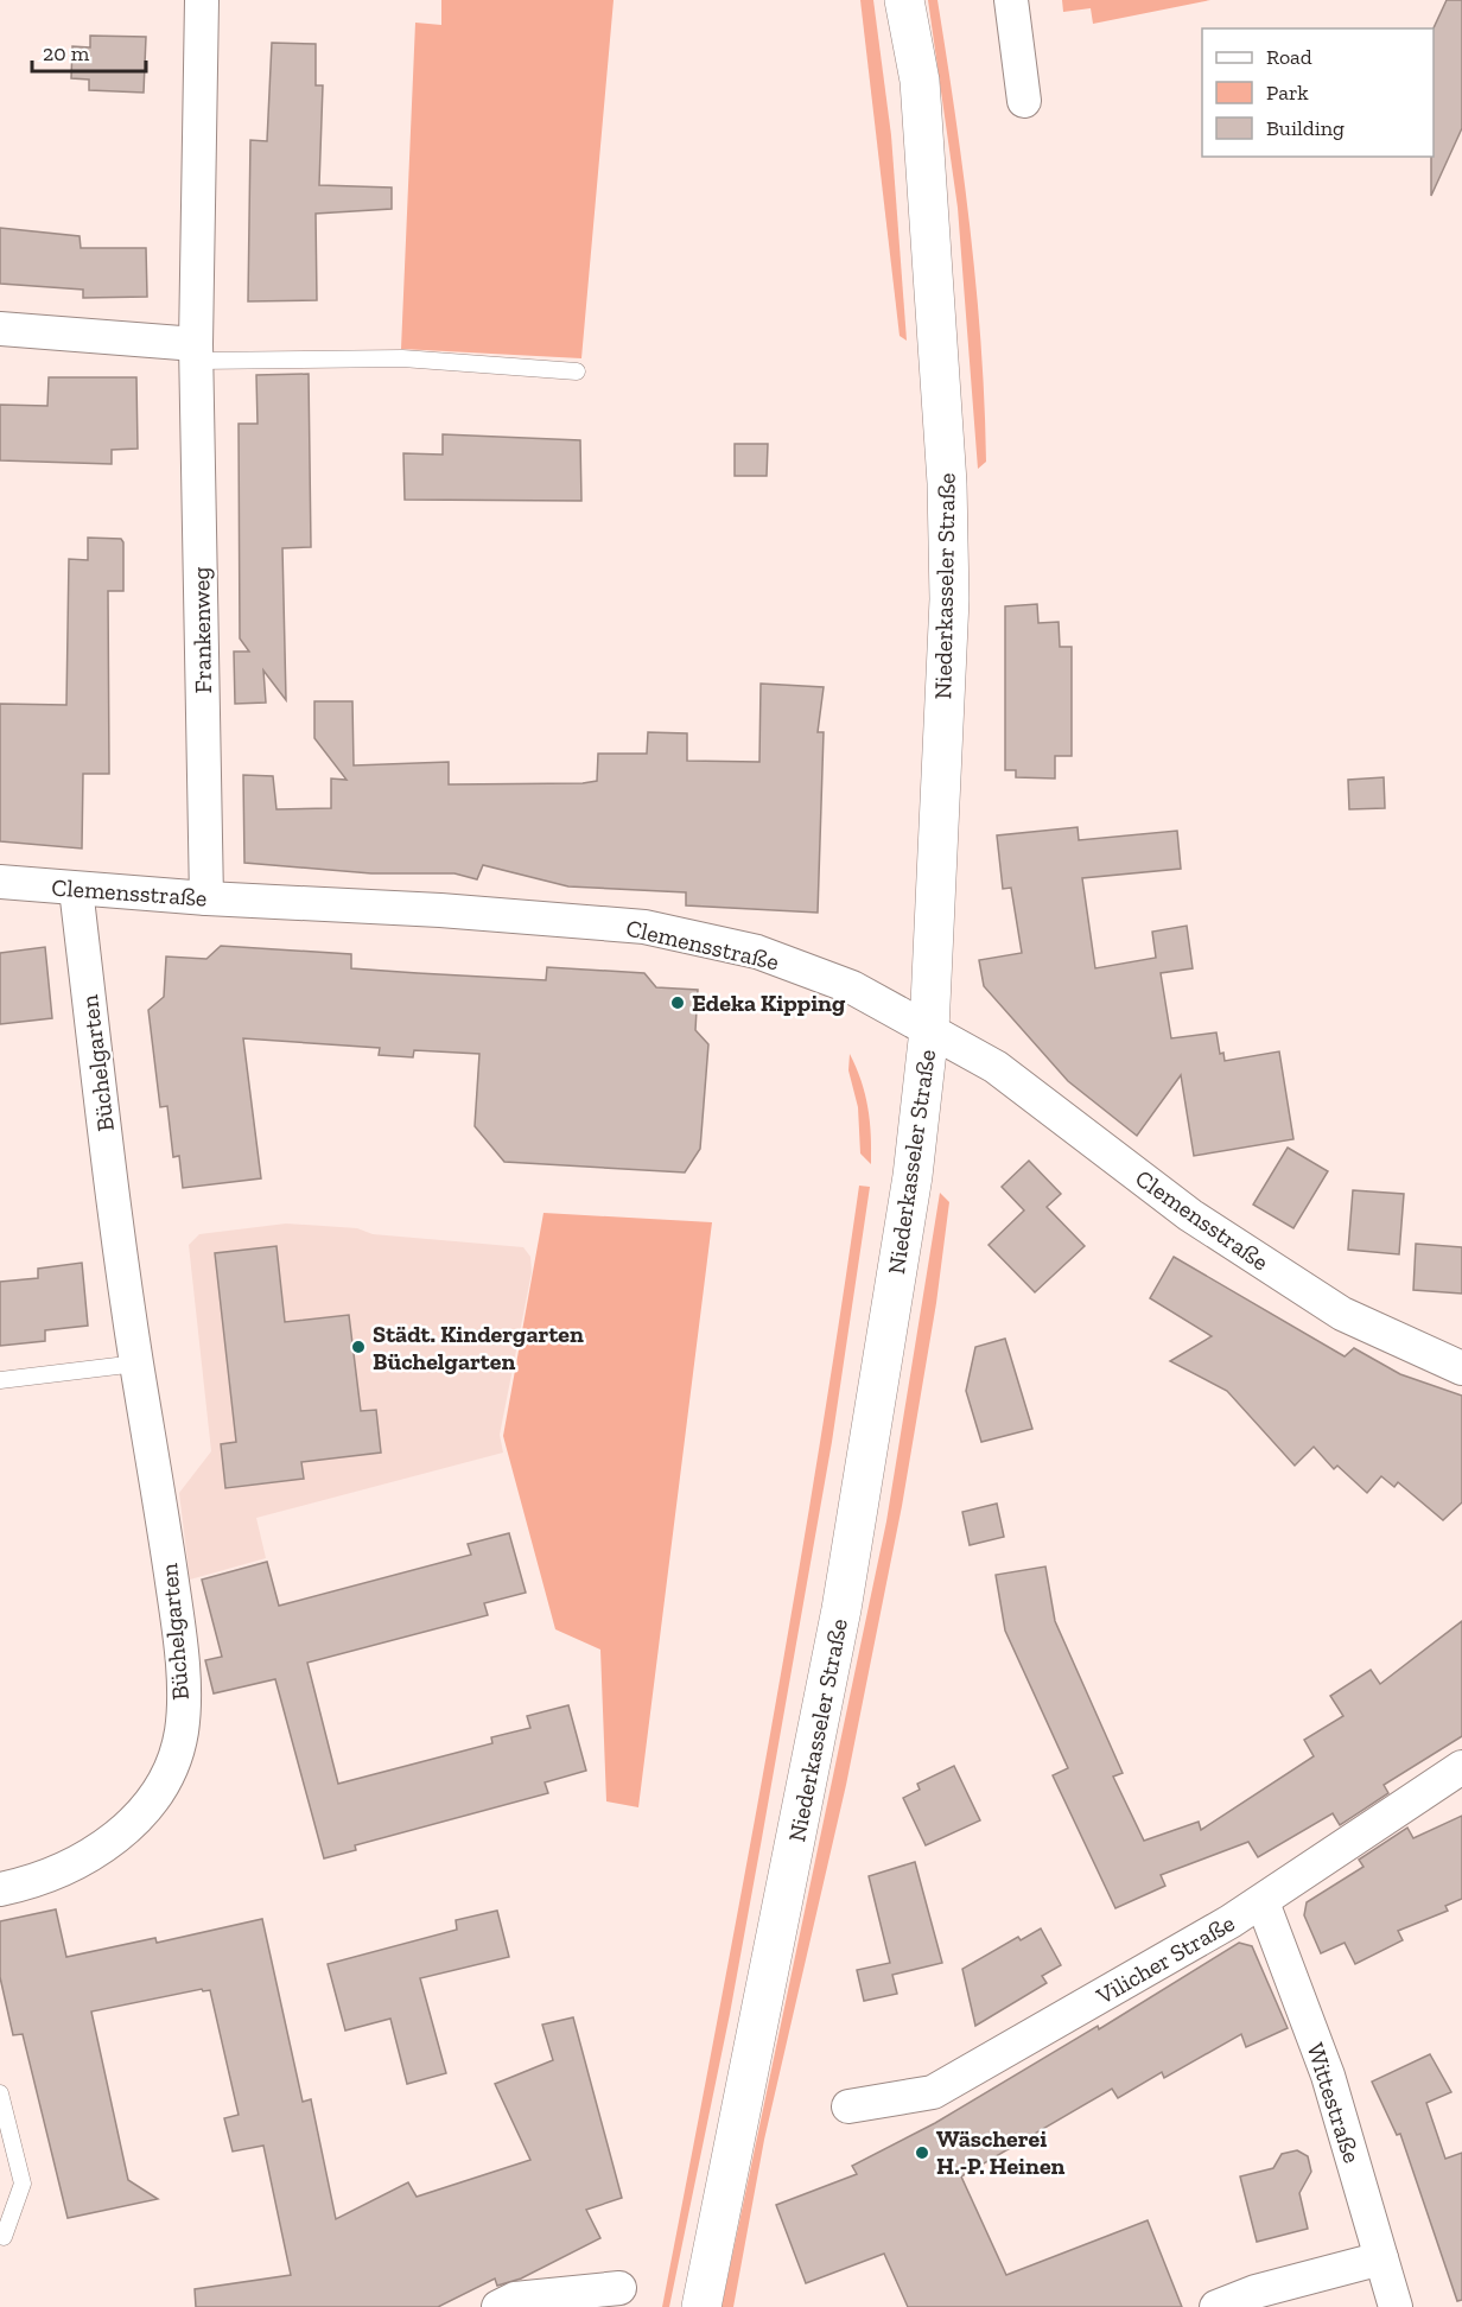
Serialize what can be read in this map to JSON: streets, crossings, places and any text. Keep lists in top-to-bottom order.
{
  "streets": {
    "main road": ["Niederkasseler Straße"],
    "street": [
      "Frankenweg",
      "Clemensstraße",
      "Büchelgarten",
      "Vilicher Straße",
      "Wittestraße"
    ]
  },
  "crossings": [
    ["Niederkasseler Straße", "Clemensstraße"],
    ["Frankenweg", "Clemensstraße"],
    ["Clemensstraße", "Büchelgarten"],
    ["Vilicher Straße", "Wittestraße"]
  ],
  "places": ["Edeka Kipping", "Städt. Kindergarten Büchelgarten", "Wäscherei H.-P. Heinen"],
  "legend": ["Road", "Park", "Building"],
  "scale_bar": "20 m"
}
